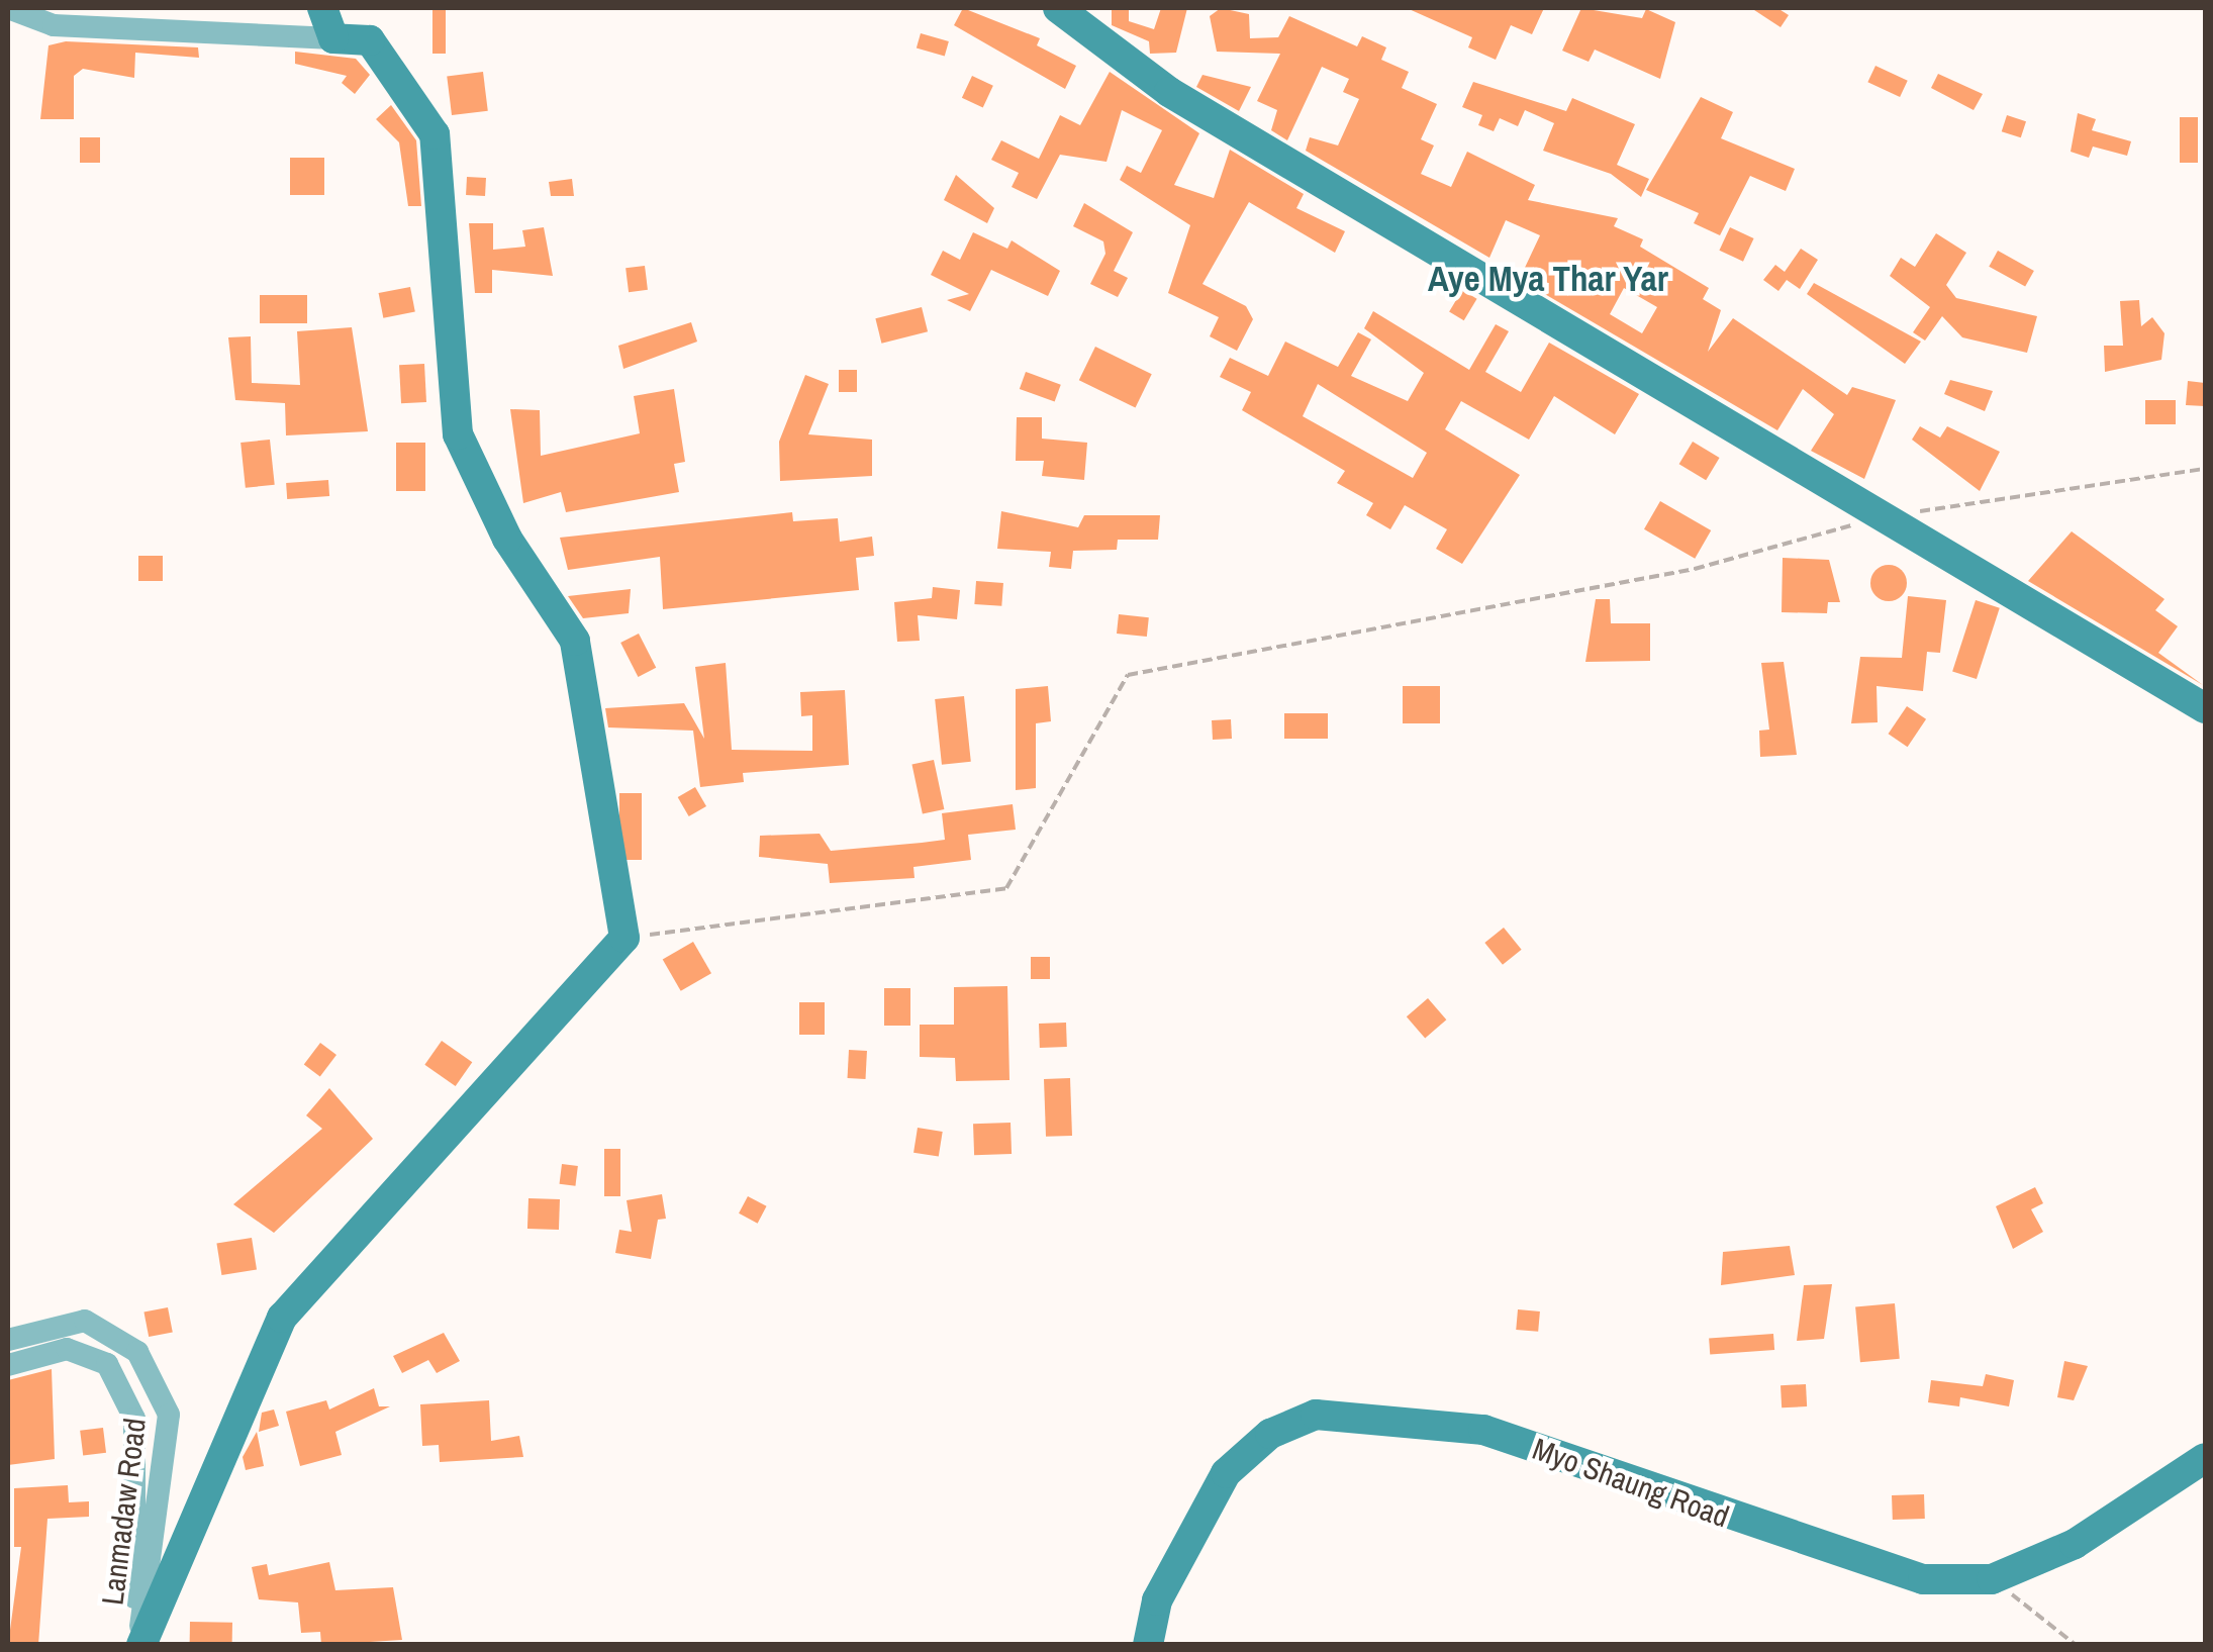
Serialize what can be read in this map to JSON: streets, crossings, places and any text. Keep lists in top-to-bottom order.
{
  "streets": {
    "street": ["Myo Shaung Road", "Lanmadaw Road"]
  },
  "districts": ["Aye Mya Thar Yar"]
}
